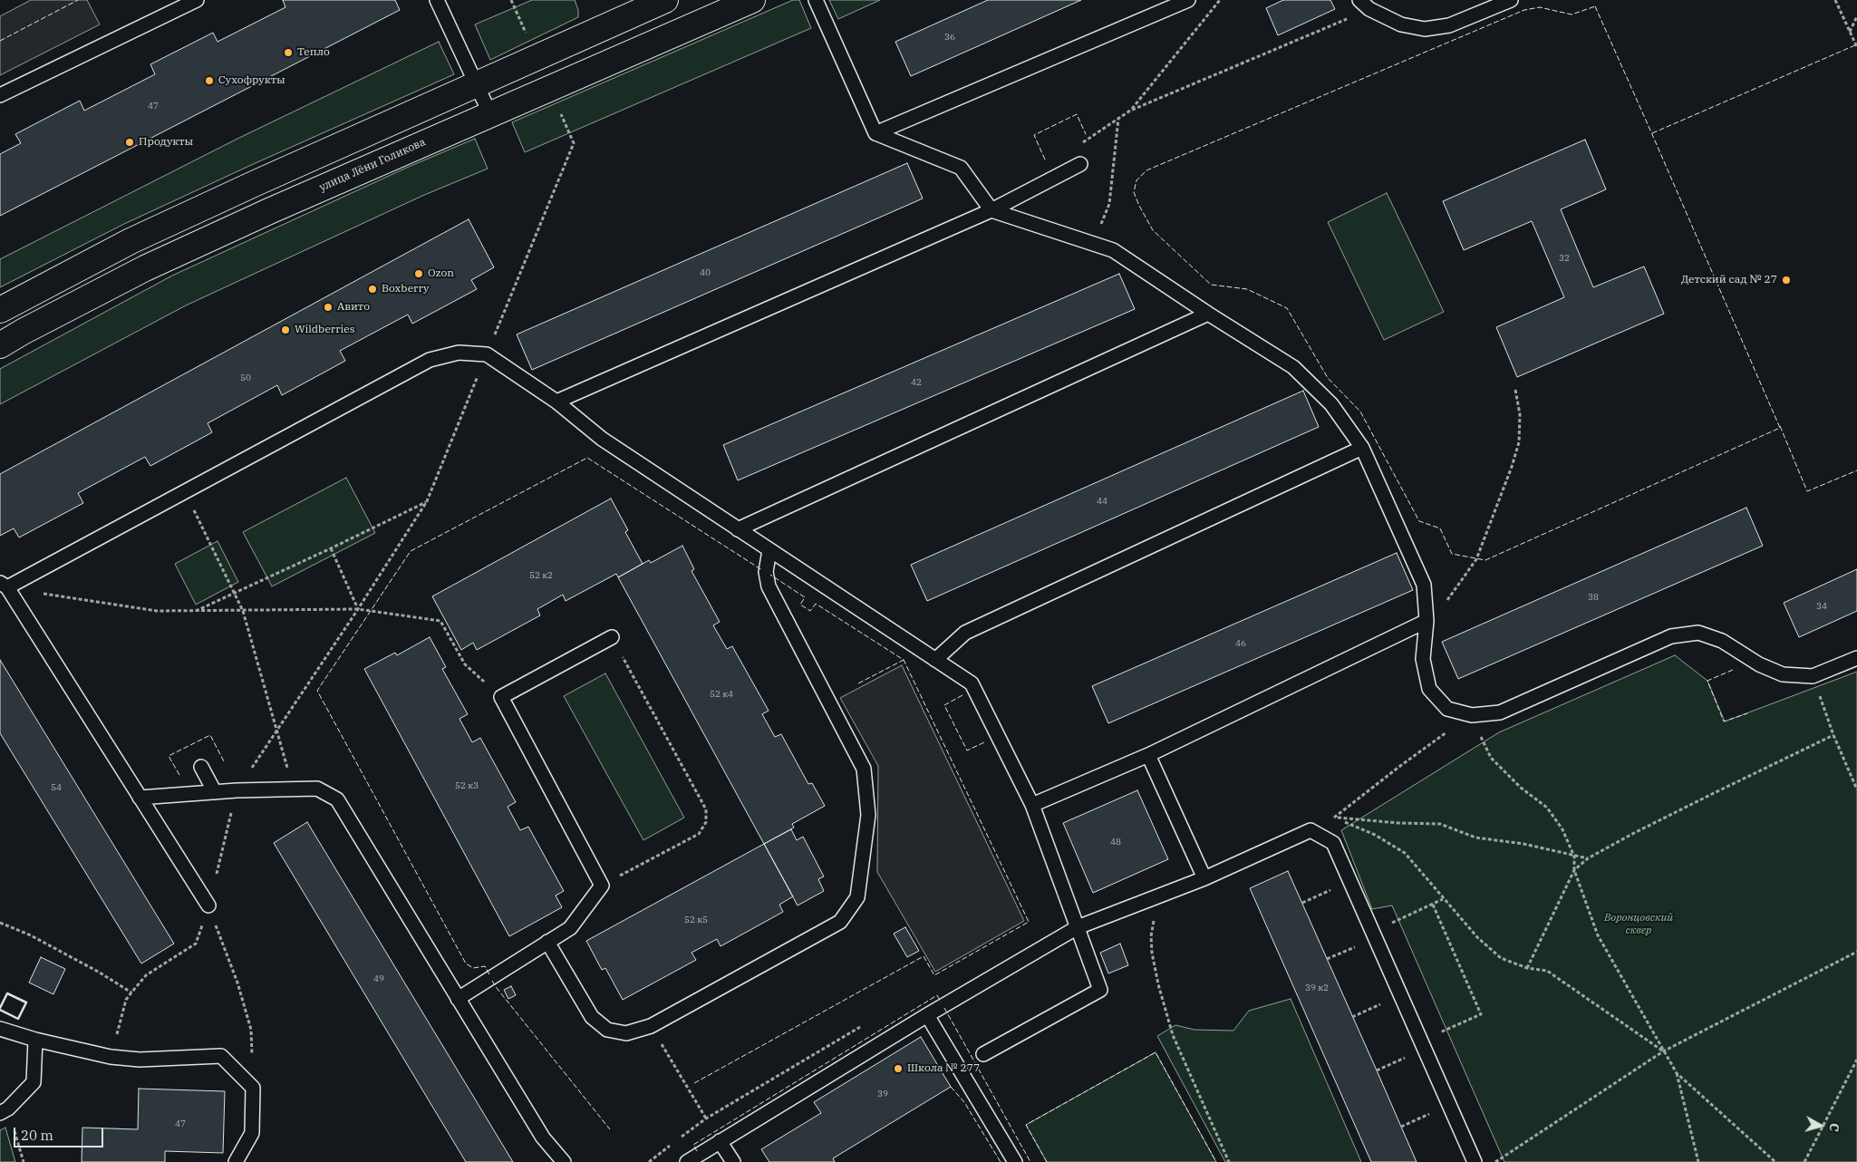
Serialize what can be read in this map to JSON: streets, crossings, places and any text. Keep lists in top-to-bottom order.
{
  "streets": {
    "street": ["улица Лёни Голикова"]
  },
  "parks": ["Воронцовский сквер"],
  "places": [
    "Тепло",
    "Сухофрукты",
    "Продукты",
    "Ozon",
    "Детский сад № 27",
    "Boxberry",
    "Авито",
    "Wildberries",
    "Школа № 277"
  ],
  "house_numbers": [
    "36",
    "47",
    "32",
    "40",
    "50",
    "42",
    "44",
    "52 к2",
    "38",
    "34",
    "46",
    "52 к4",
    "52 к3",
    "54",
    "48",
    "52 к5",
    "49",
    "39 к2",
    "39",
    "47"
  ],
  "scale_bar": "20 m",
  "north": "right"
}
